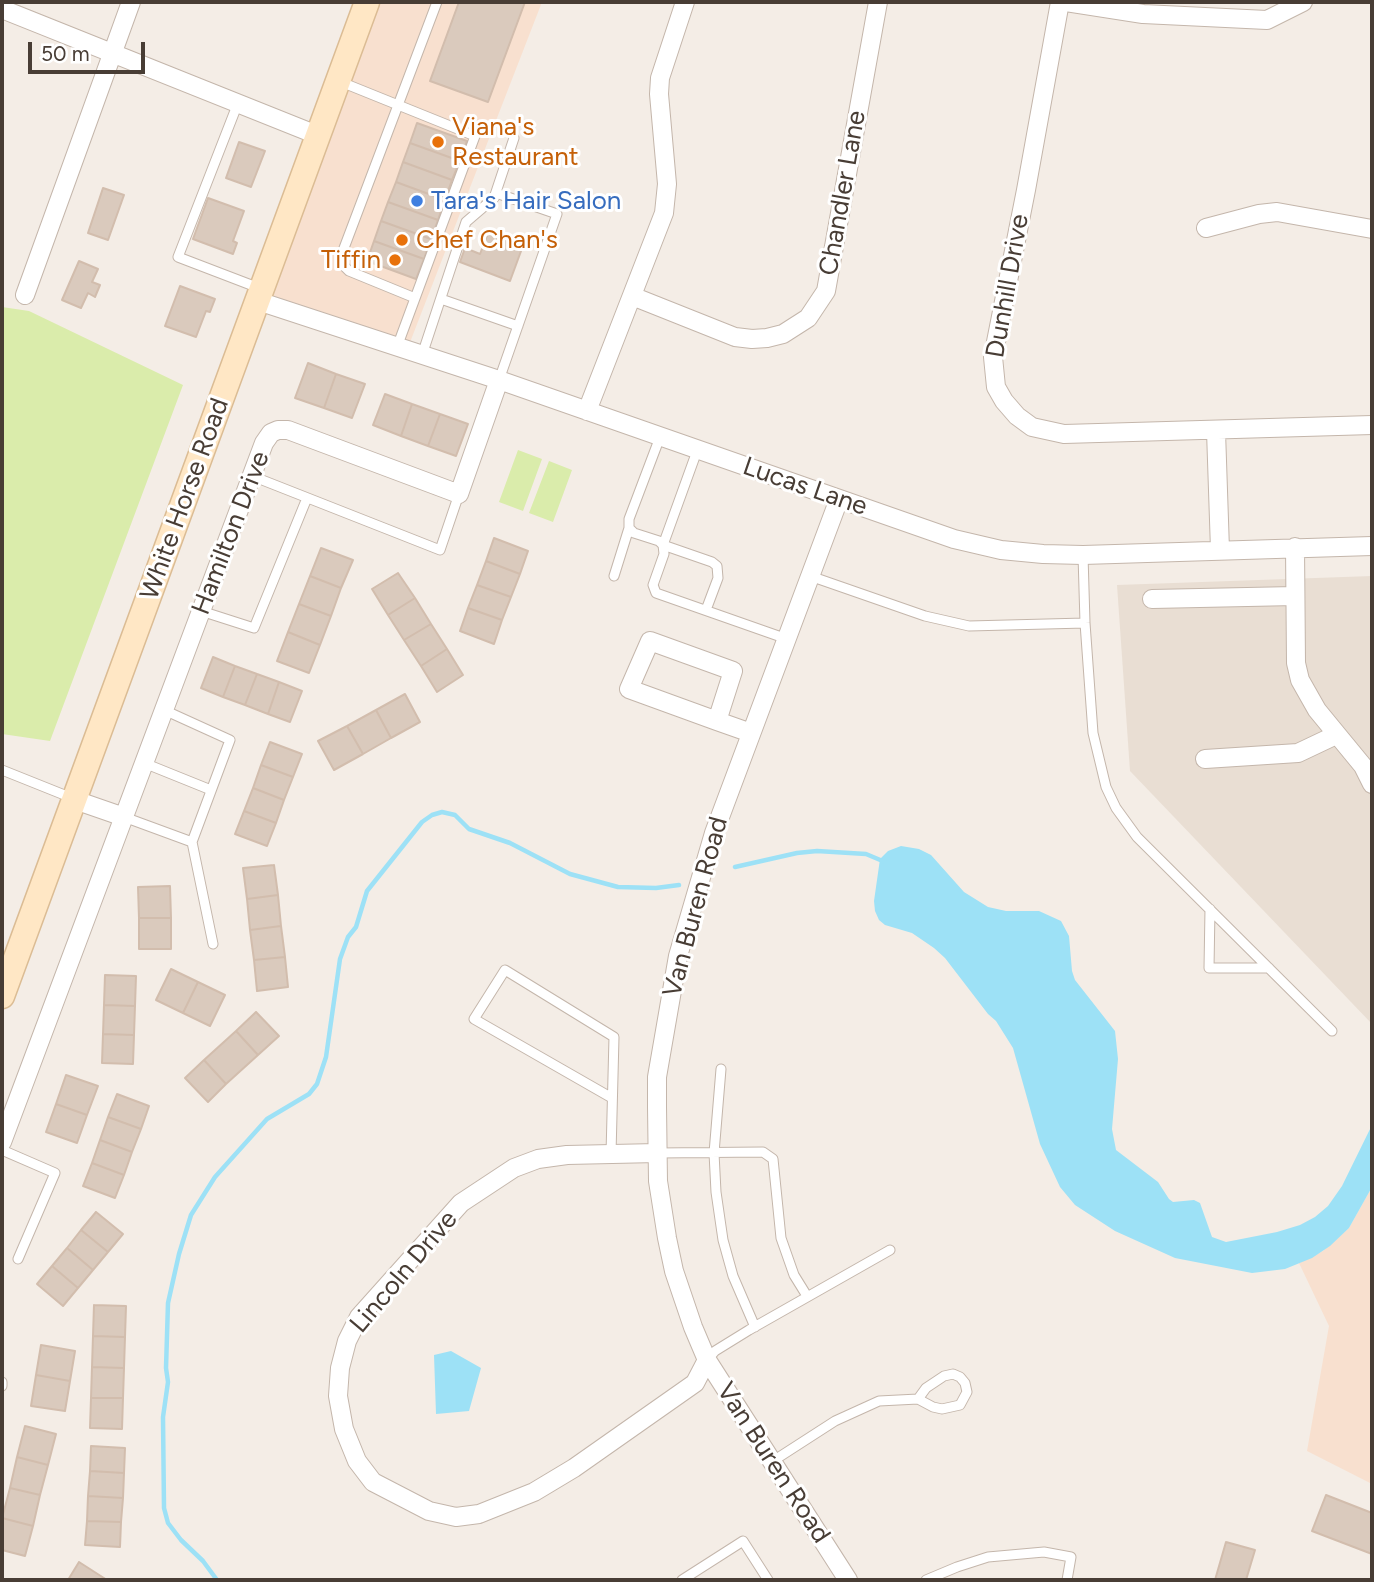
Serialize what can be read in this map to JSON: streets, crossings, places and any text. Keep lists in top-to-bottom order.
{
  "streets": {
    "main road": ["White Horse Road"],
    "street": [
      "Chandler Lane",
      "Dunhill Drive",
      "Lucas Lane",
      "Hamilton Drive",
      "Van Buren Road",
      "Lincoln Drive"
    ]
  },
  "crossings": [
    ["Lucas Lane", "White Horse Road"],
    ["Lucas Lane", "Van Buren Road"],
    ["Van Buren Road", "Lincoln Drive"]
  ],
  "places": [
    "Viana's Restaurant",
    "Tara's Hair Salon",
    "Chef Chan's",
    "Tiffin"
  ],
  "scale_bar": "50 m"
}
